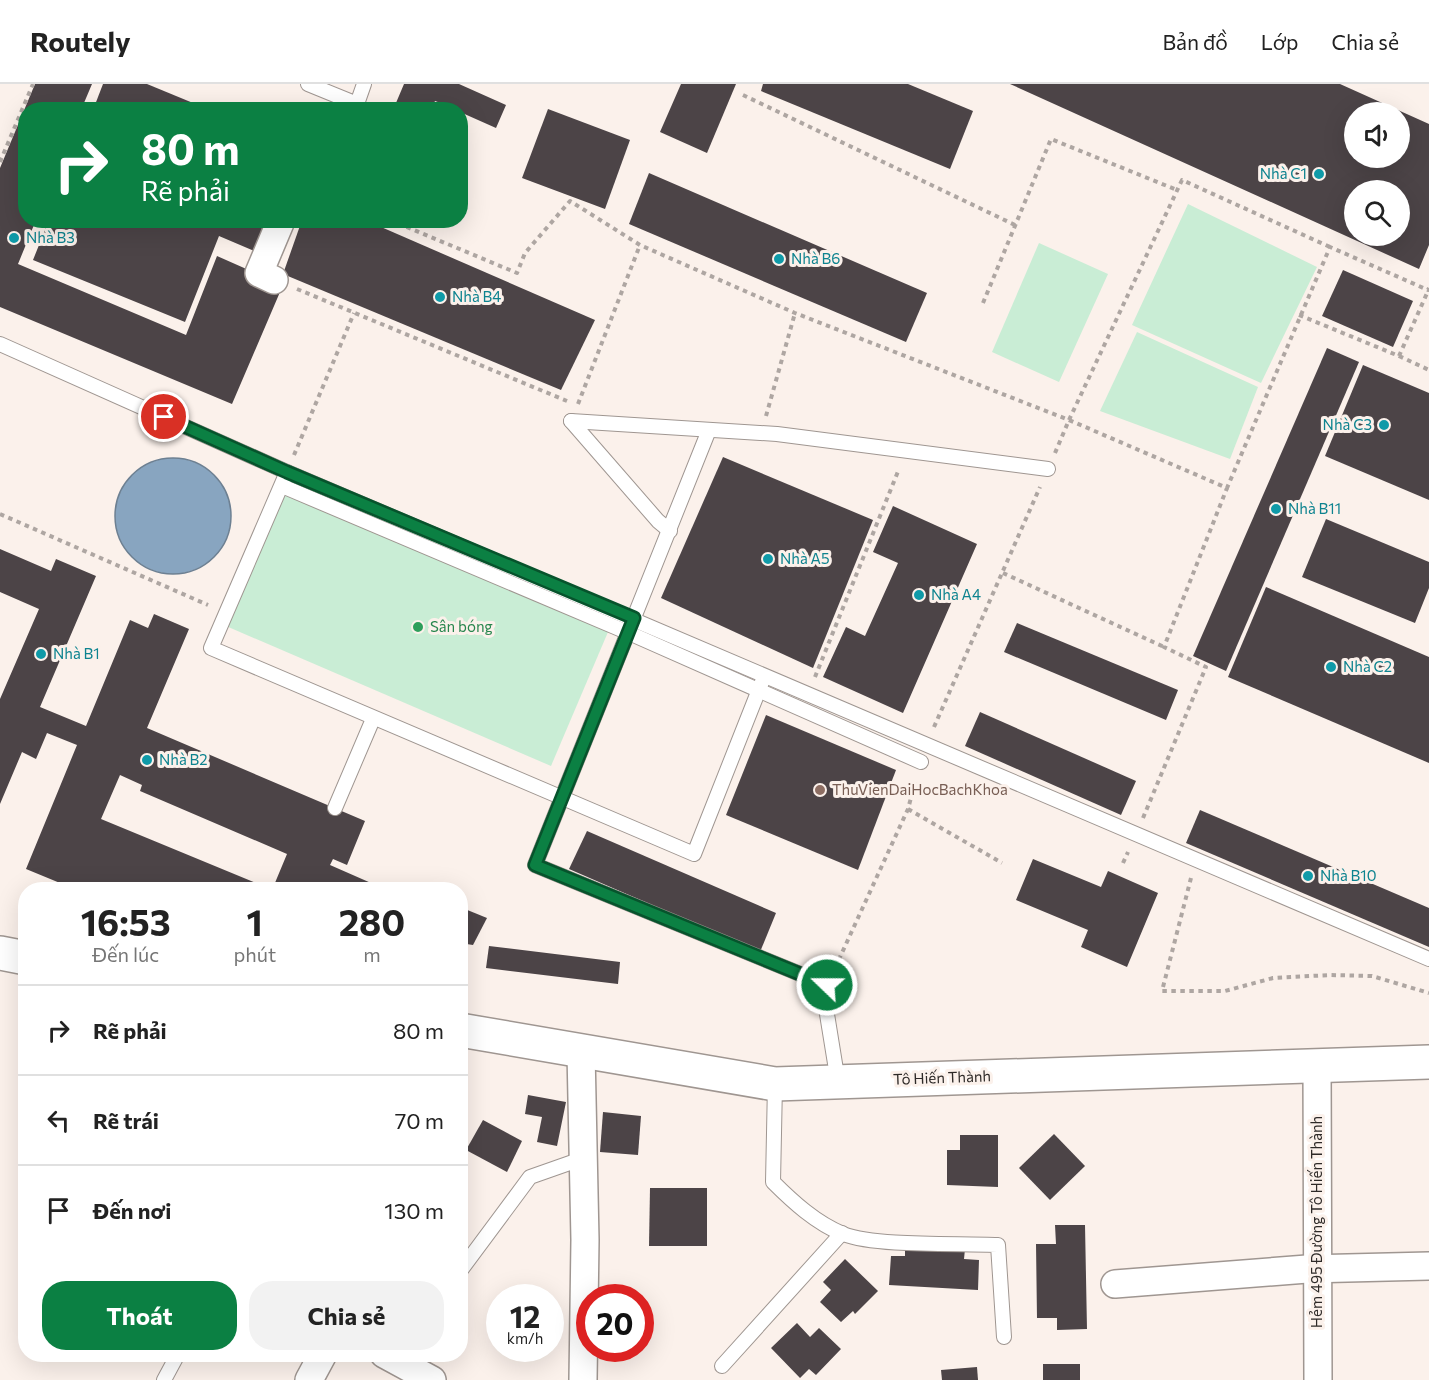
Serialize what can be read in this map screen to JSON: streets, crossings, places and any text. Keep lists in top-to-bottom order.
{
  "streets": {
    "main road": ["Tô Hiến Thành"],
    "street": ["Hẻm 495 Đường Tô Hiến Thành"]
  },
  "crossings": [
    ["Tô Hiến Thành", "Hẻm 495 Đường Tô Hiến Thành"]
  ],
  "places": [
    "Nhà C1",
    "Nhà B3",
    "Nhà B6",
    "Nhà B4",
    "Nhà C3",
    "Nhà B11",
    "Nhà A5",
    "Nhà A4",
    "Sân bóng",
    "Nhà B1",
    "Nhà C2",
    "Nhà B2",
    "ThuVienDaiHocBachKhoa",
    "Nhà B10"
  ],
  "page": {
    "header": "Routely",
    "nav": ["Bản đồ", "Lớp", "Chia sẻ"],
    "turn": ["80 m", "Rẽ phải"],
    "eta": [
      "16:53",
      "Đến lúc",
      "1",
      "phút",
      "280",
      "m"
    ],
    "list": [
      {
        "name": "Rẽ phải",
        "value": "80 m"
      },
      {
        "name": "Rẽ trái",
        "value": "70 m"
      },
      {
        "name": "Đến nơi",
        "value": "130 m"
      }
    ],
    "buttons": ["Thoát", "Chia sẻ"],
    "speed": "12 km/h",
    "limit": "20"
  }
}
